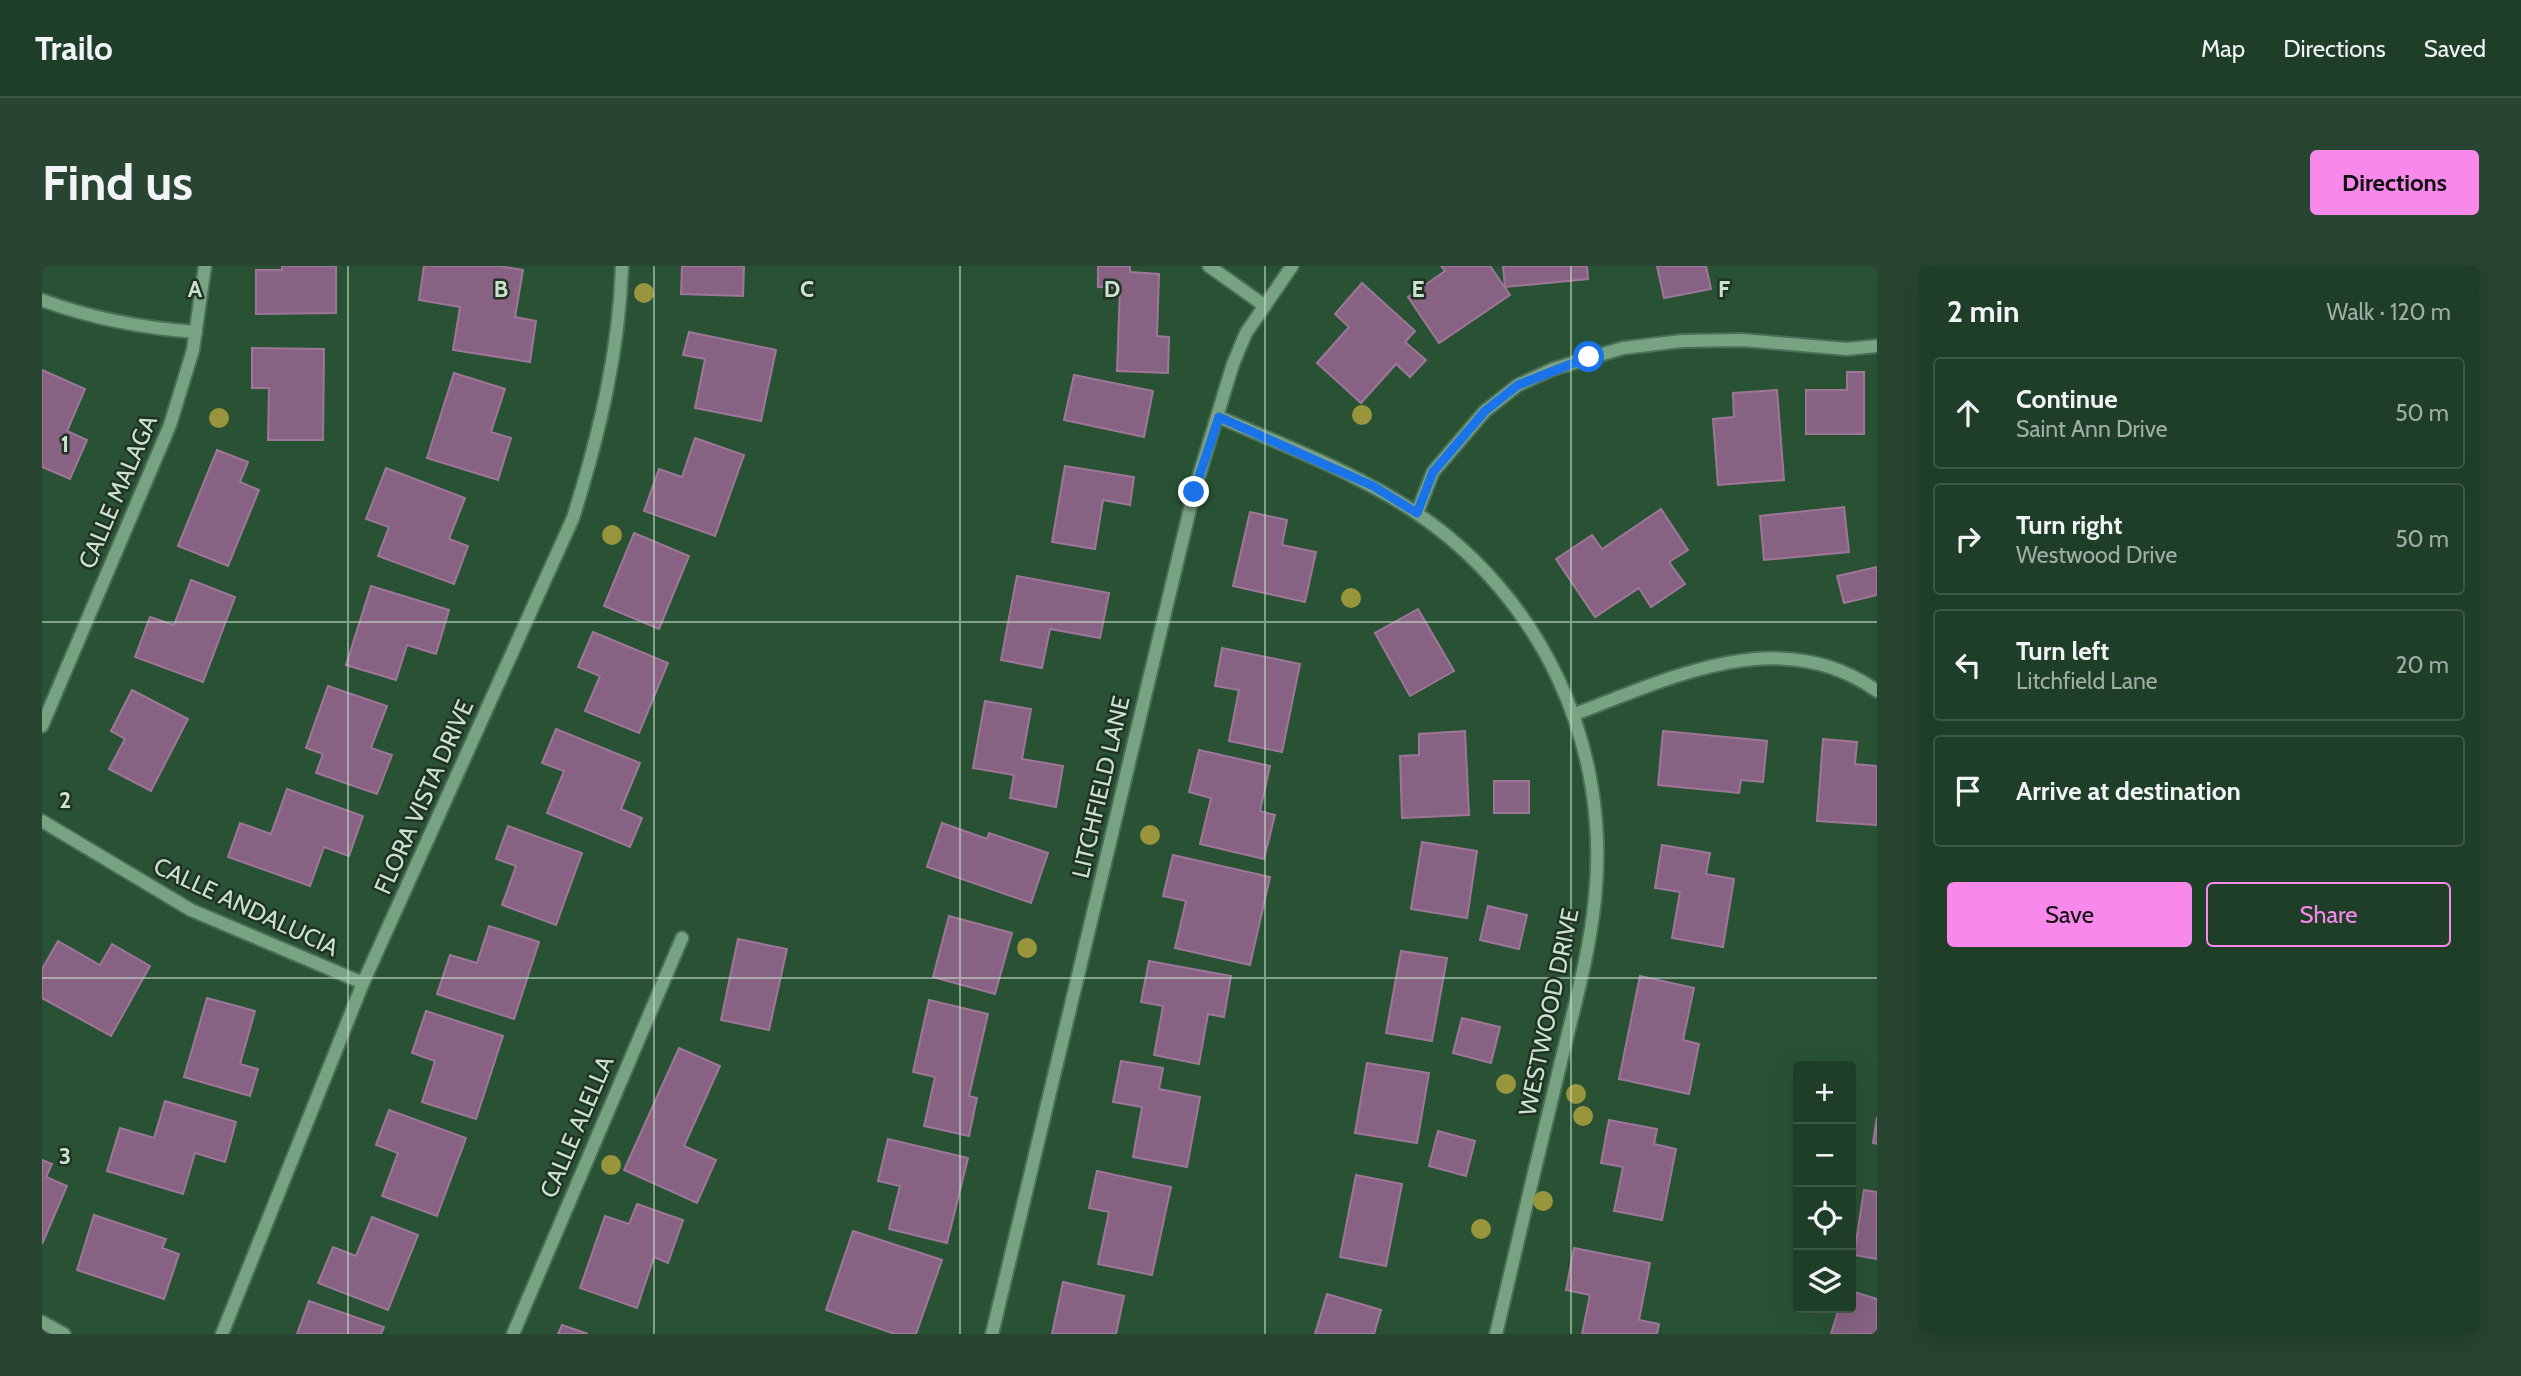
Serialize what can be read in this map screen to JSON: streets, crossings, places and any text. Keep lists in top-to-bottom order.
{
  "streets": {
    "street": [
      "CALLE MALAGA",
      "LITCHFIELD LANE",
      "FLORA VISTA DRIVE",
      "CALLE ANDALUCIA",
      "WESTWOOD DRIVE",
      "CALLE ALELLA"
    ]
  },
  "crossings": [
    ["LITCHFIELD LANE", "WESTWOOD DRIVE"],
    ["FLORA VISTA DRIVE", "CALLE ANDALUCIA"]
  ],
  "page": {
    "header": "Trailo",
    "nav": ["Map", "Directions", "Saved"],
    "buttons": [
      "Directions",
      ["Save", "Share"]
    ],
    "title": "Find us",
    "heading": ["2 min", "Walk · 120 m"],
    "list": [
      ["Continue", "Saint Ann Drive", "50 m"],
      ["Turn right", "Westwood Drive", "50 m"],
      ["Turn left", "Litchfield Lane", "20 m"],
      "Arrive at destination"
    ],
    "map_buttons": ["+", "−"]
  },
  "grid": {
    "columns": [
      "A",
      "B",
      "C",
      "D",
      "E",
      "F"
    ],
    "rows": ["1", "2", "3"]
  }
}
